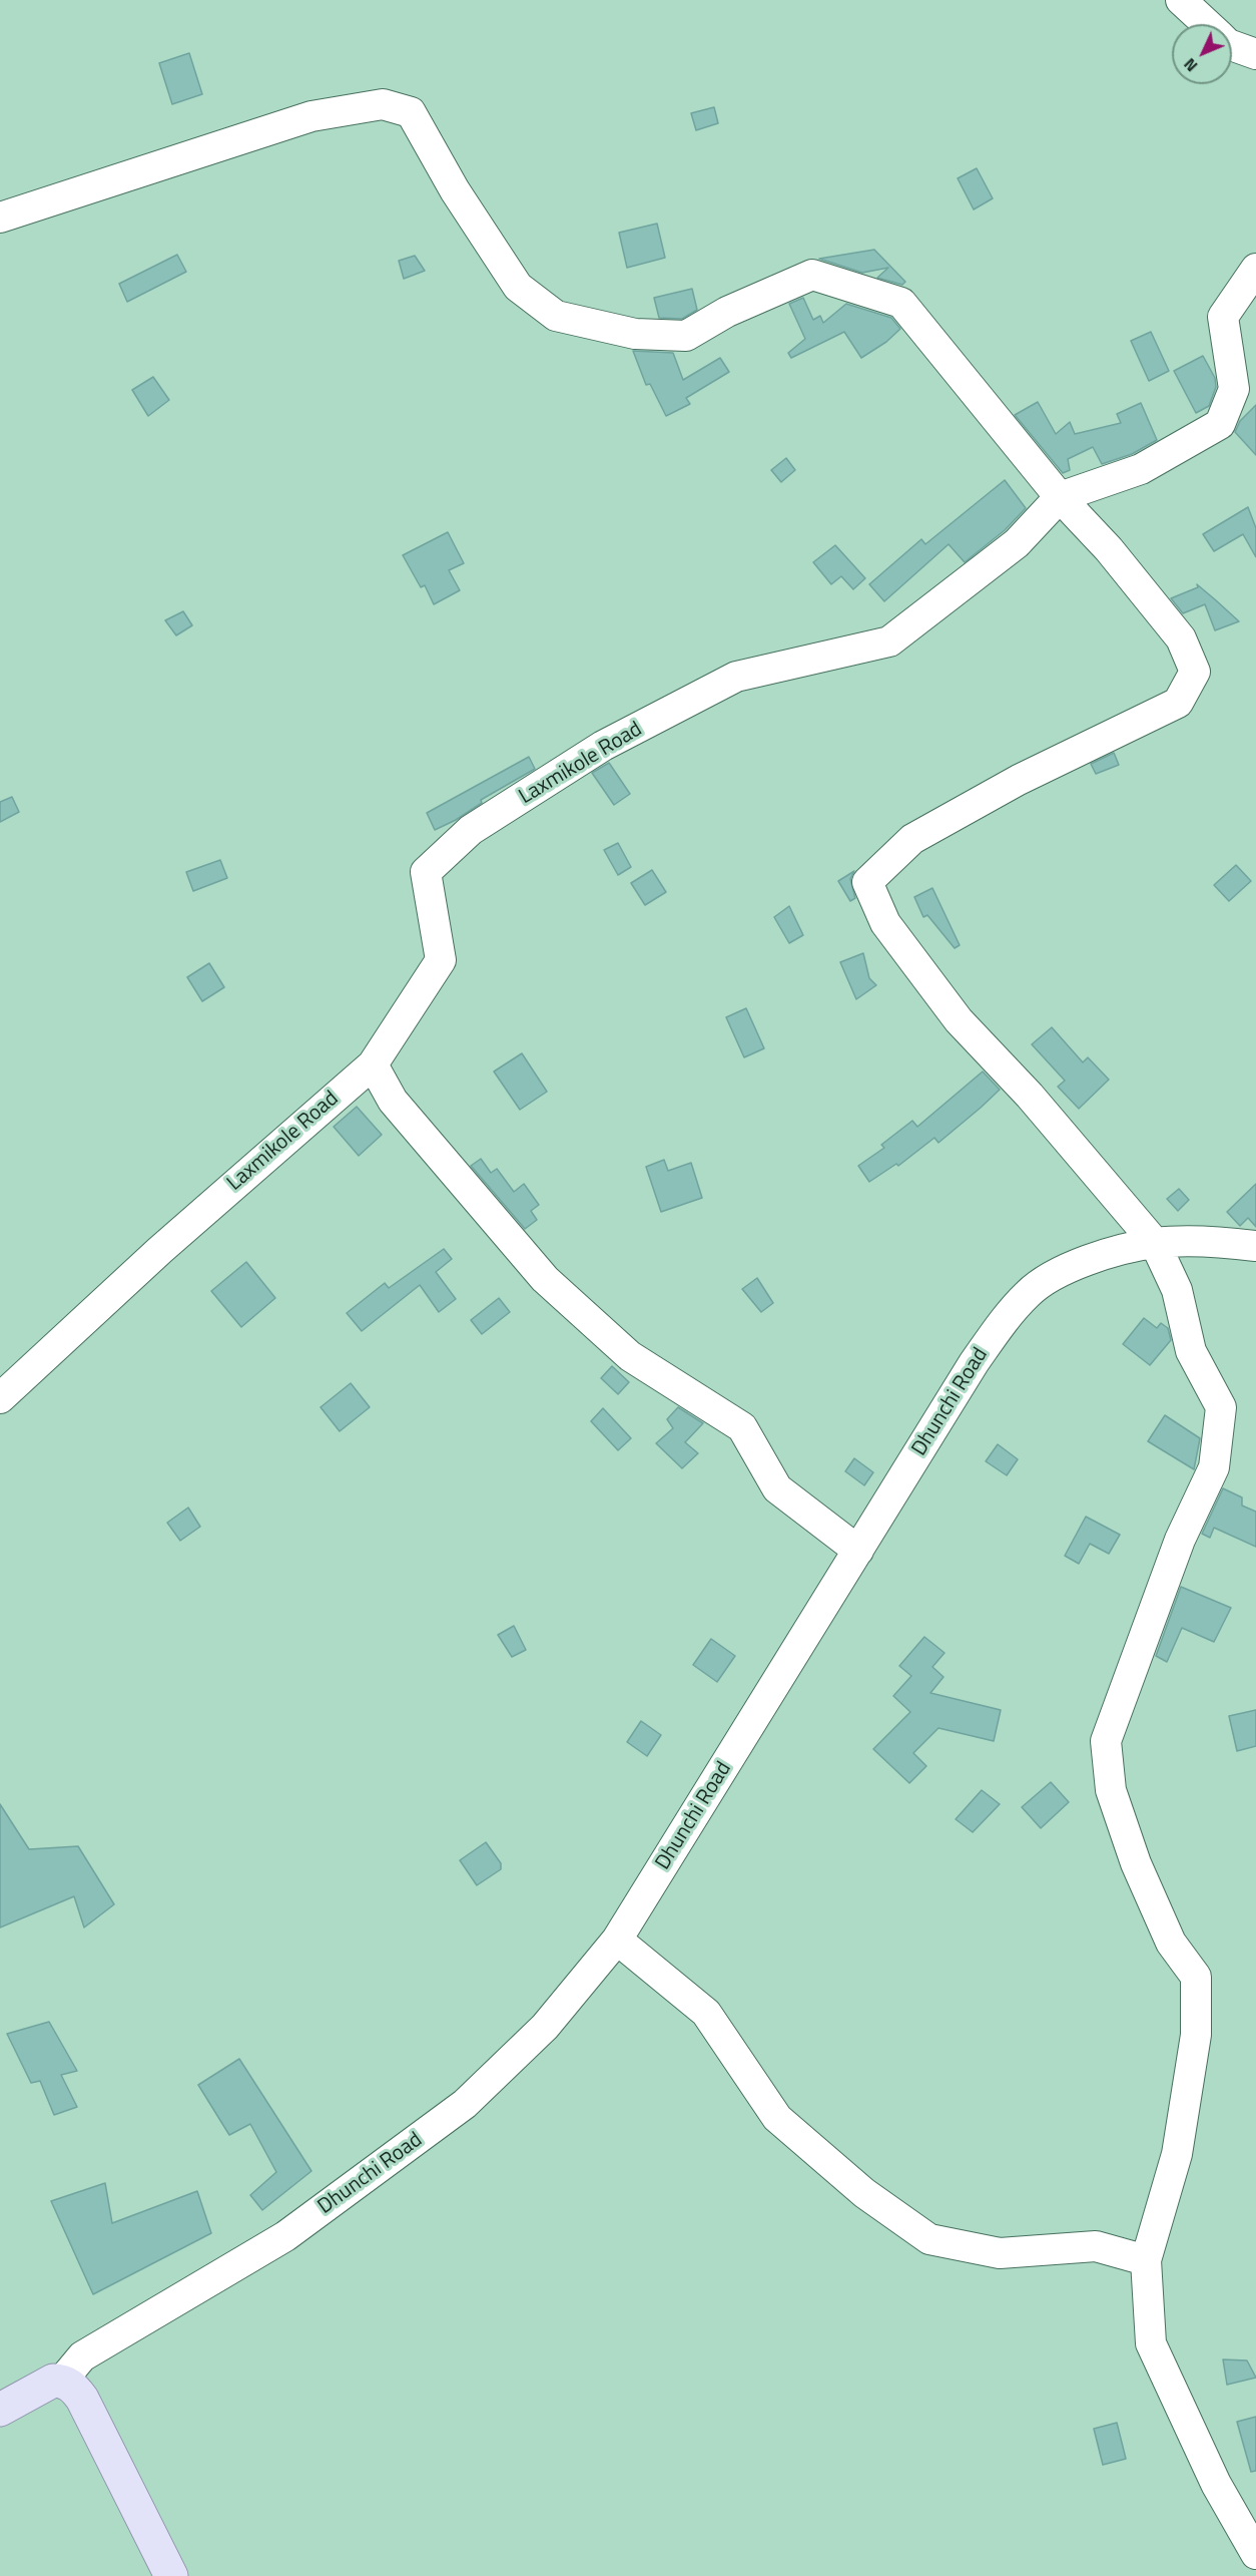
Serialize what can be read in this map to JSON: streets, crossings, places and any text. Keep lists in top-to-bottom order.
{
  "streets": {
    "street": ["Laxmikole Road", "Dhunchi Road"]
  },
  "north": "bottom left"
}
